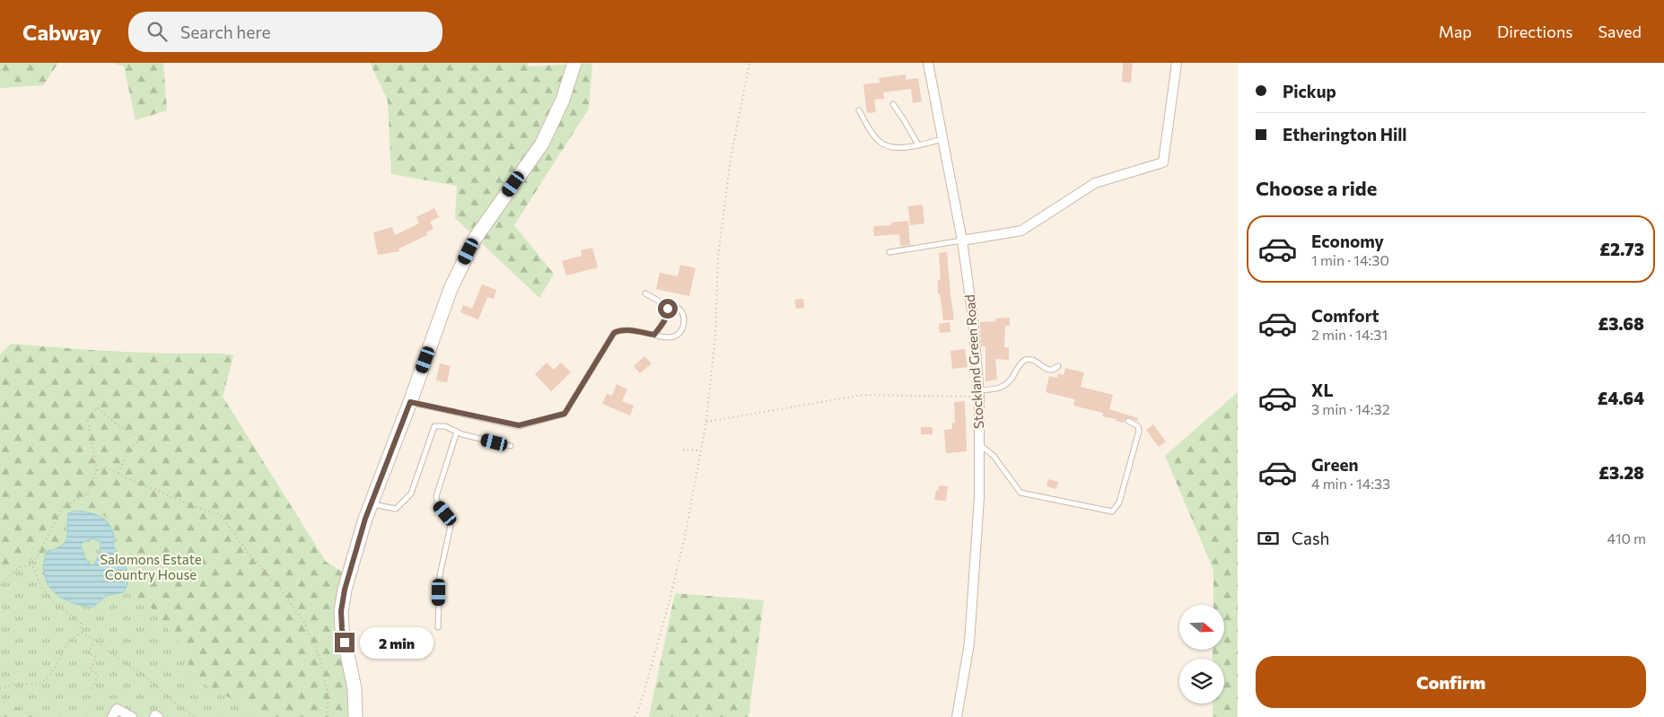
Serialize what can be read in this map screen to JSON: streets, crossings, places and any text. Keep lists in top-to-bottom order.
{
  "streets": {
    "street": ["Stockland Green Road"]
  },
  "parks": ["Salomons Estate Country House"],
  "north": "right",
  "page": {
    "header": "Cabway",
    "search": "Search here",
    "nav": ["Map", "Directions", "Saved"],
    "banner": ["Pickup", "Etherington Hill"],
    "heading": "Choose a ride",
    "list": [
      {
        "name": "Economy",
        "note": "1 min · 14:30",
        "value": "£2.73"
      },
      {
        "name": "Comfort",
        "note": "2 min · 14:31",
        "value": "£3.68"
      },
      {
        "name": "XL",
        "note": "3 min · 14:32",
        "value": "£4.64"
      },
      {
        "name": "Green",
        "note": "4 min · 14:33",
        "value": "£3.28"
      }
    ],
    "pay": ["Cash", "410 m"],
    "bubble": "2 min",
    "buttons": "Confirm"
  }
}
